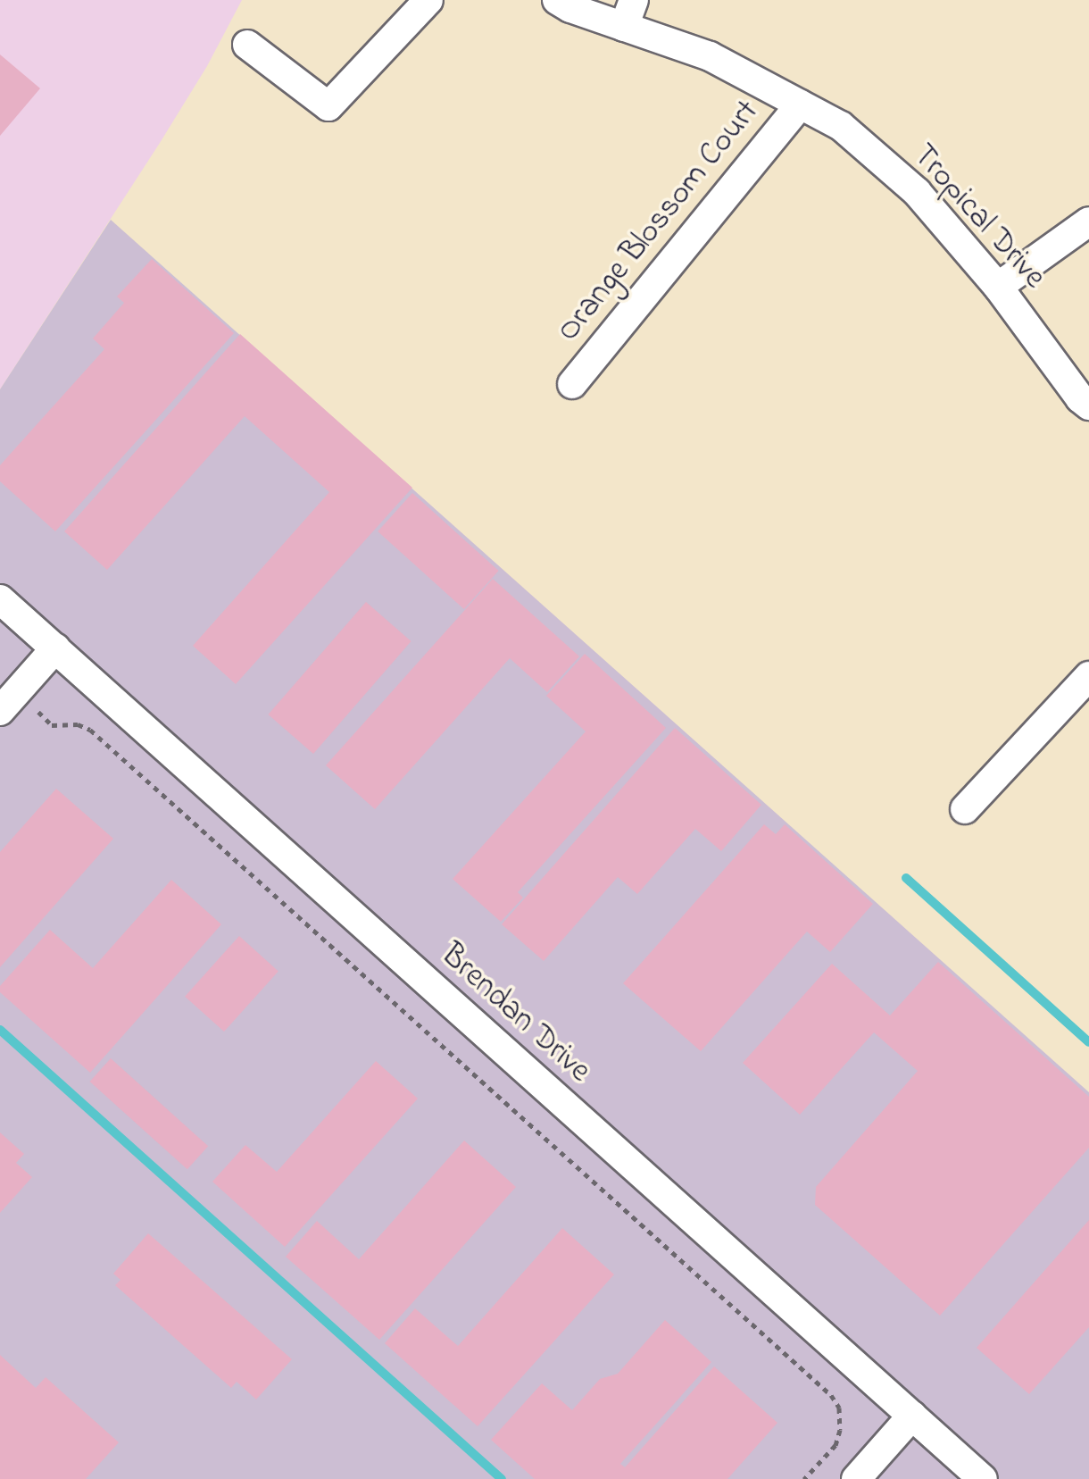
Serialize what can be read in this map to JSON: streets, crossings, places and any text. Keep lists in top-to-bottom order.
{
  "streets": {
    "street": ["Tropical Drive", "Orange Blossom Court", "Brendan Drive"]
  },
  "crossings": [
    ["Tropical Drive", "Orange Blossom Court"]
  ]
}
